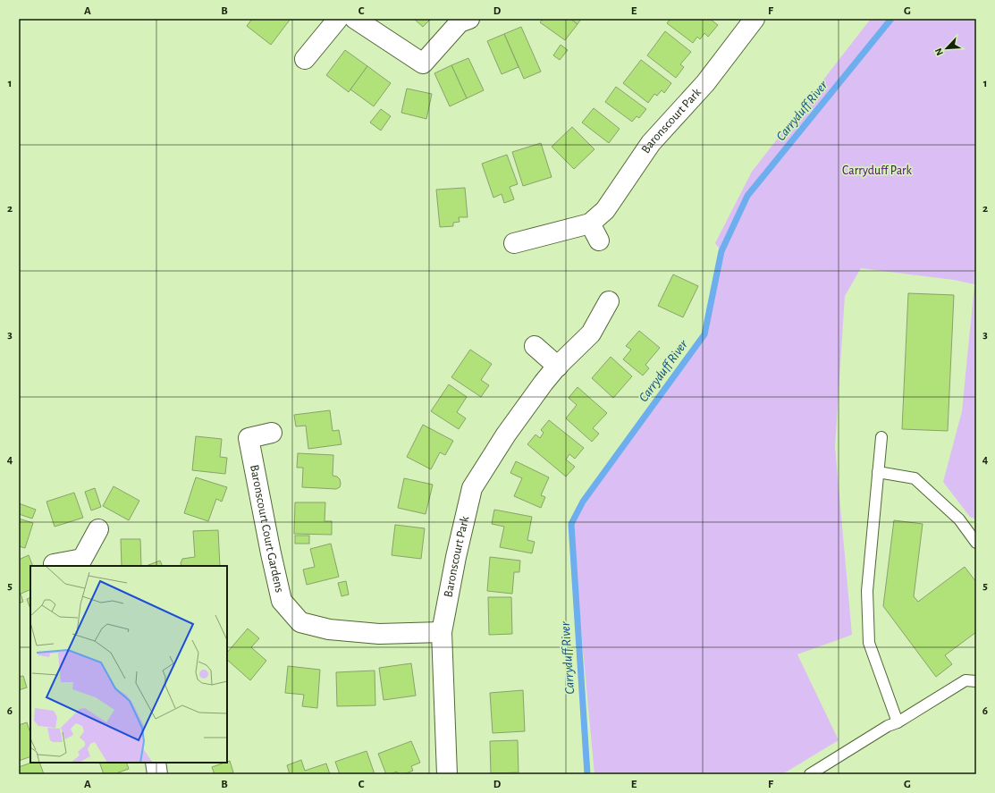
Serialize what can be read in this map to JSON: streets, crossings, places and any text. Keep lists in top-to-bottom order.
{
  "streets": {
    "street": ["Baronscourt Park", "Baronscourt Court Gardens"]
  },
  "crossings": [
    ["Baronscourt Park", "Baronscourt Court Gardens"]
  ],
  "water": ["Carryduff River"],
  "parks": ["Carryduff Park"],
  "north": "bottom left",
  "grid": {
    "columns": [
      "A",
      "B",
      "C",
      "D",
      "E",
      "F",
      "G"
    ],
    "rows": [
      "1",
      "2",
      "3",
      "4",
      "5",
      "6"
    ]
  }
}
